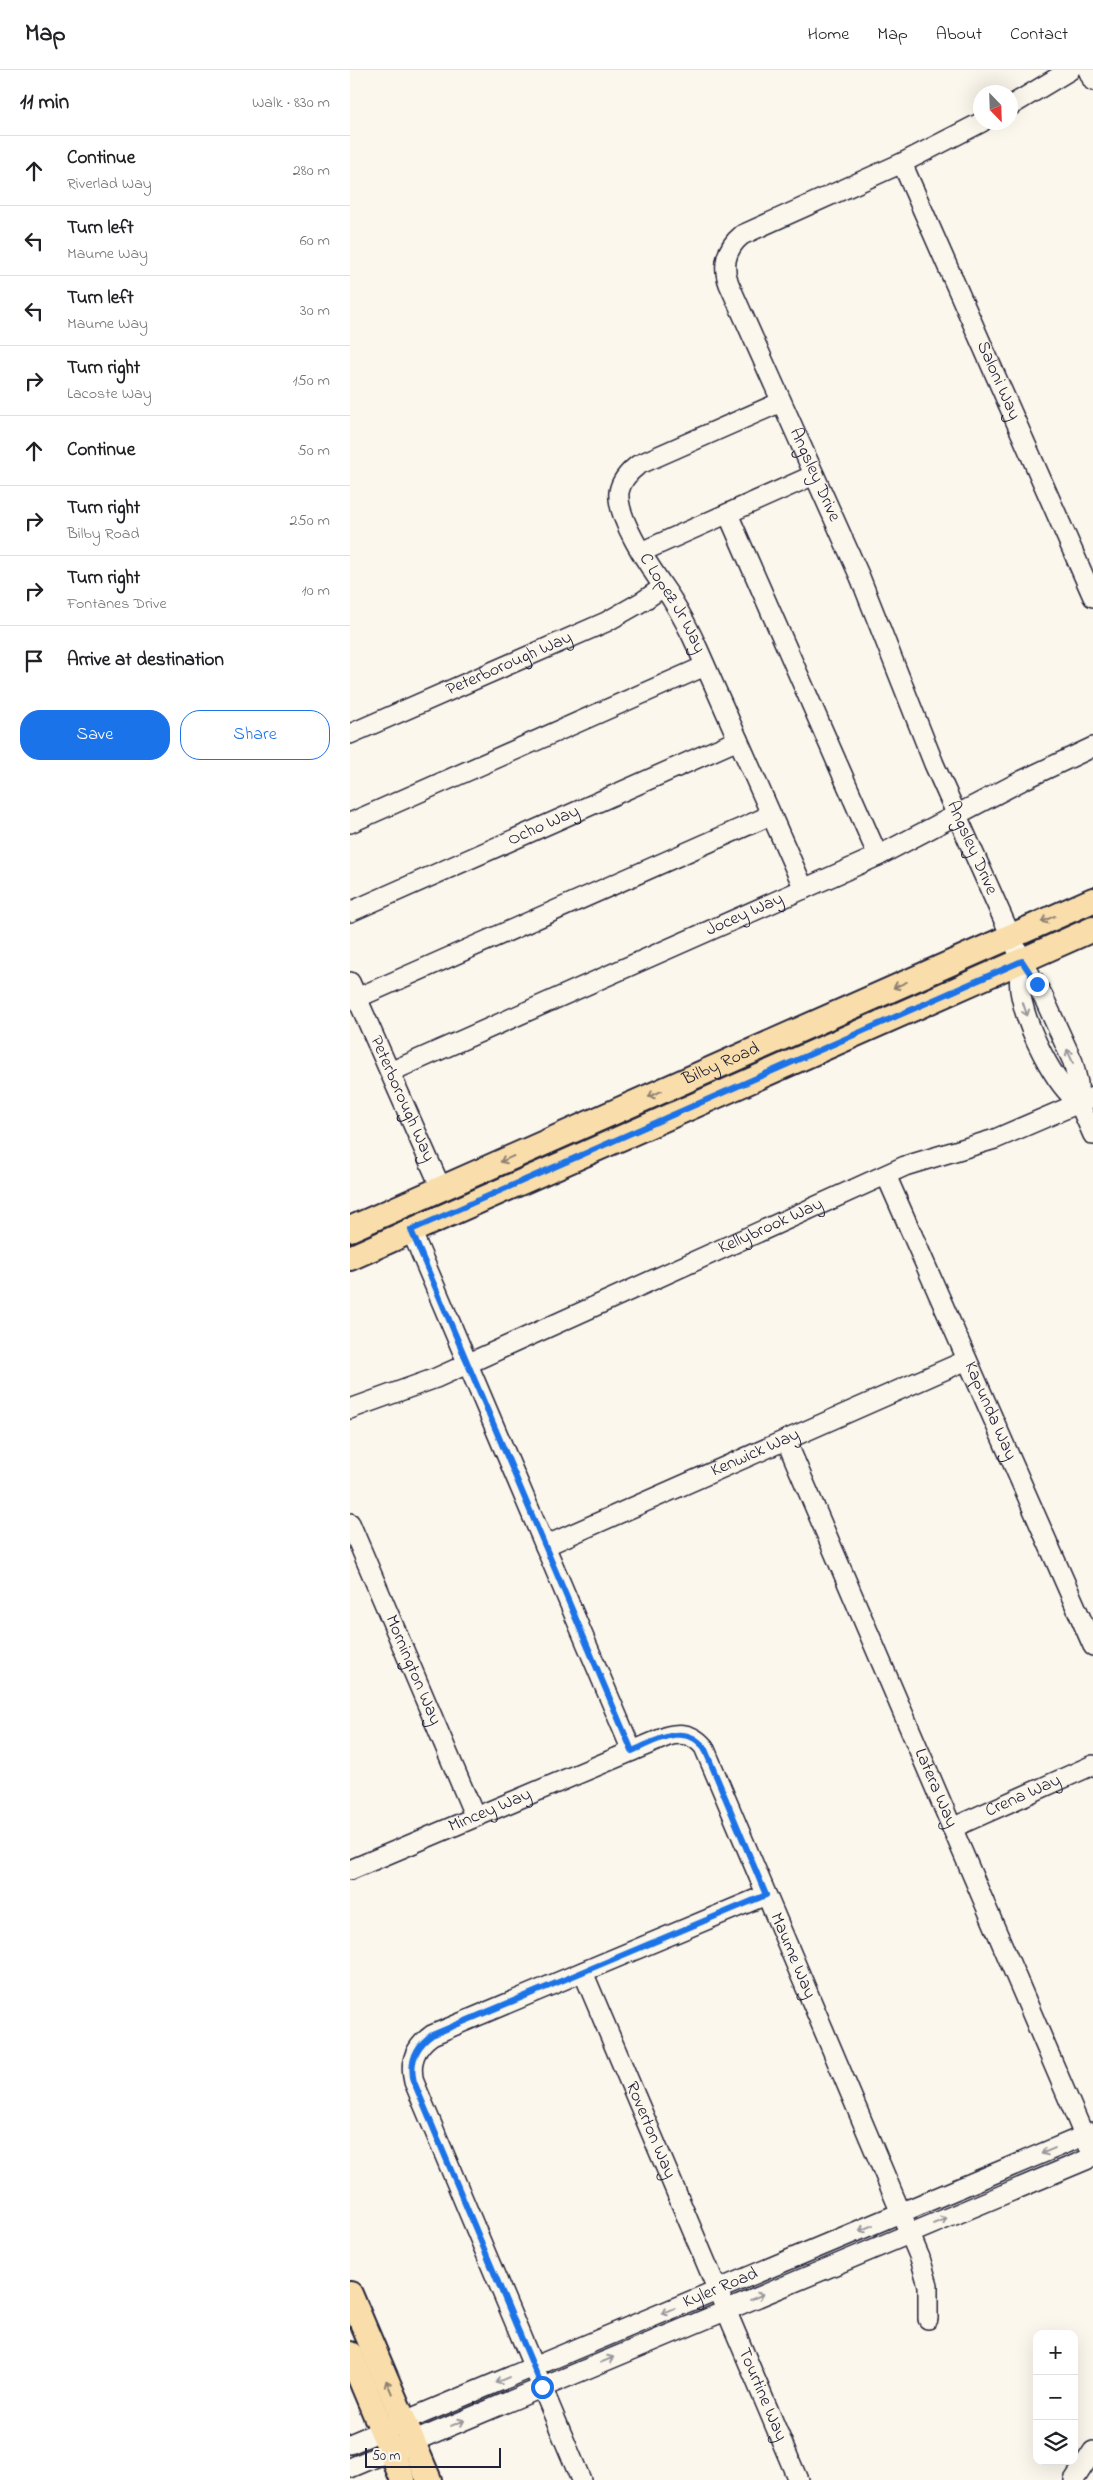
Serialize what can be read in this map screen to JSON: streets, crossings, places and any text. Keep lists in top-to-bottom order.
{
  "streets": {
    "main road": ["Bilby Road"],
    "street": [
      "Saloni Way",
      "Angsley Drive",
      "C Lopez Jr Way",
      "Peterborough Way",
      "Ocho Way",
      "Jocey Way",
      "Kellybrook Way",
      "Kapunda Way",
      "Kenwick Way",
      "Mornington Way",
      "Latera Way",
      "Crena Way",
      "Mincey Way",
      "Maume Way",
      "Roverton Way",
      "Kyler Road",
      "Tourtine Way"
    ]
  },
  "crossings": [
    ["Saloni Way", "Angsley Drive"],
    ["Angsley Drive", "C Lopez Jr Way"],
    ["Angsley Drive", "Jocey Way"],
    ["Angsley Drive", "Bilby Road"],
    ["Angsley Drive", "Kellybrook Way"],
    ["C Lopez Jr Way", "Peterborough Way"],
    ["C Lopez Jr Way", "Ocho Way"],
    ["C Lopez Jr Way", "Jocey Way"],
    ["Peterborough Way", "Jocey Way"],
    ["Peterborough Way", "Bilby Road"],
    ["Kellybrook Way", "Kapunda Way"],
    ["Kapunda Way", "Kenwick Way"],
    ["Kenwick Way", "Latera Way"],
    ["Mornington Way", "Mincey Way"],
    ["Latera Way", "Crena Way"],
    ["Latera Way", "Kyler Road"],
    ["Mincey Way", "Maume Way"],
    ["Maume Way", "Kyler Road"],
    ["Roverton Way", "Kyler Road"],
    ["Roverton Way", "Tourtine Way"],
    ["Kyler Road", "Tourtine Way"]
  ],
  "scale_bar": "50 m",
  "north": "bottom right",
  "page": {
    "header": "Map",
    "nav": [
      "Home",
      "Map",
      "About",
      "Contact"
    ],
    "heading": ["11 min", "Walk · 830 m"],
    "list": [
      ["Continue", "Riverlad Way", "280 m"],
      ["Turn left", "Maume Way", "60 m"],
      ["Turn left", "Maume Way", "30 m"],
      ["Turn right", "Lacoste Way", "150 m"],
      ["Continue", "50 m"],
      ["Turn right", "Bilby Road", "250 m"],
      ["Turn right", "Fontanes Drive", "10 m"],
      "Arrive at destination"
    ],
    "buttons": ["Save", "Share"],
    "map_buttons": ["+", "−"],
    "scale": "50 m"
  }
}
